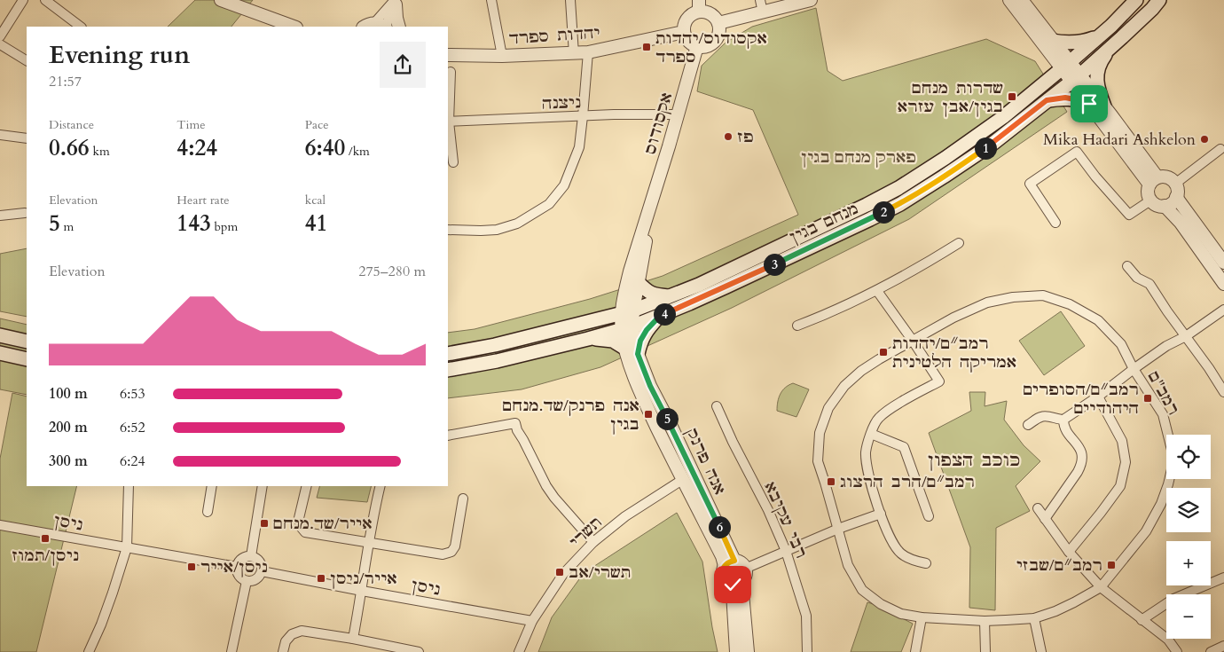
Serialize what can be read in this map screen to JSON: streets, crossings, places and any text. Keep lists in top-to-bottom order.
{
  "streets": {
    "main road": ["מנחם בגין"],
    "street": [
      "יהדות ספרד",
      "ניצנה",
      "אקסודוס",
      "רמב\"ם",
      "אנה פרנק",
      "רבי עקיבא",
      "ניסן",
      "תשרי"
    ]
  },
  "crossings": [
    ["יהדות ספרד", "אקסודוס"],
    ["ניצנה", "אקסודוס"],
    ["אקסודוס", "מנחם בגין"],
    ["אקסודוס", "אנה פרנק"],
    ["מנחם בגין", "אנה פרנק"],
    ["אנה פרנק", "תשרי"],
    ["ניסן", "תשרי"]
  ],
  "districts": ["כוכב הצפון"],
  "parks": ["פארק מנחם בגין"],
  "places": {
    "transit": [
      "אקסודוס/יהדות ספרד",
      "שדרות מנחם בגין/אבן עזרא",
      "רמב״ם/יהדות אמריקה הלטינית",
      "רמב״ם/הסופרים היהודיים",
      "אנה פרנק/שד.מנחם בגין",
      "רמב״ם/הרב הרצוג",
      "אייר/שד.מנחם",
      "ניסן/תמוז",
      "רמב״ם/שבזי",
      "ניסן/אייר",
      "תשרי/אב",
      "אייר/ניסן"
    ],
    "other": ["פז", "Mika Hadari Ashkelon"]
  },
  "page": {
    "heading": ["Evening run", "21:57"],
    "stats": [
      ["Distance", "0.66 km"],
      ["Time", "4:24"],
      ["Pace", "6:40 /km"],
      ["Elevation", "5 m"],
      ["Heart rate", "143 bpm"],
      ["kcal", "41"]
    ],
    "pins": [
      "1",
      "2",
      "3",
      "4",
      "5",
      "6"
    ],
    "chart": ["Elevation", "275–280 m"],
    "list": [
      {
        "name": "100 m",
        "note": "6:53"
      },
      {
        "name": "200 m",
        "note": "6:52"
      },
      {
        "name": "300 m",
        "note": "6:24"
      }
    ],
    "map_buttons": ["+", "−"]
  }
}
